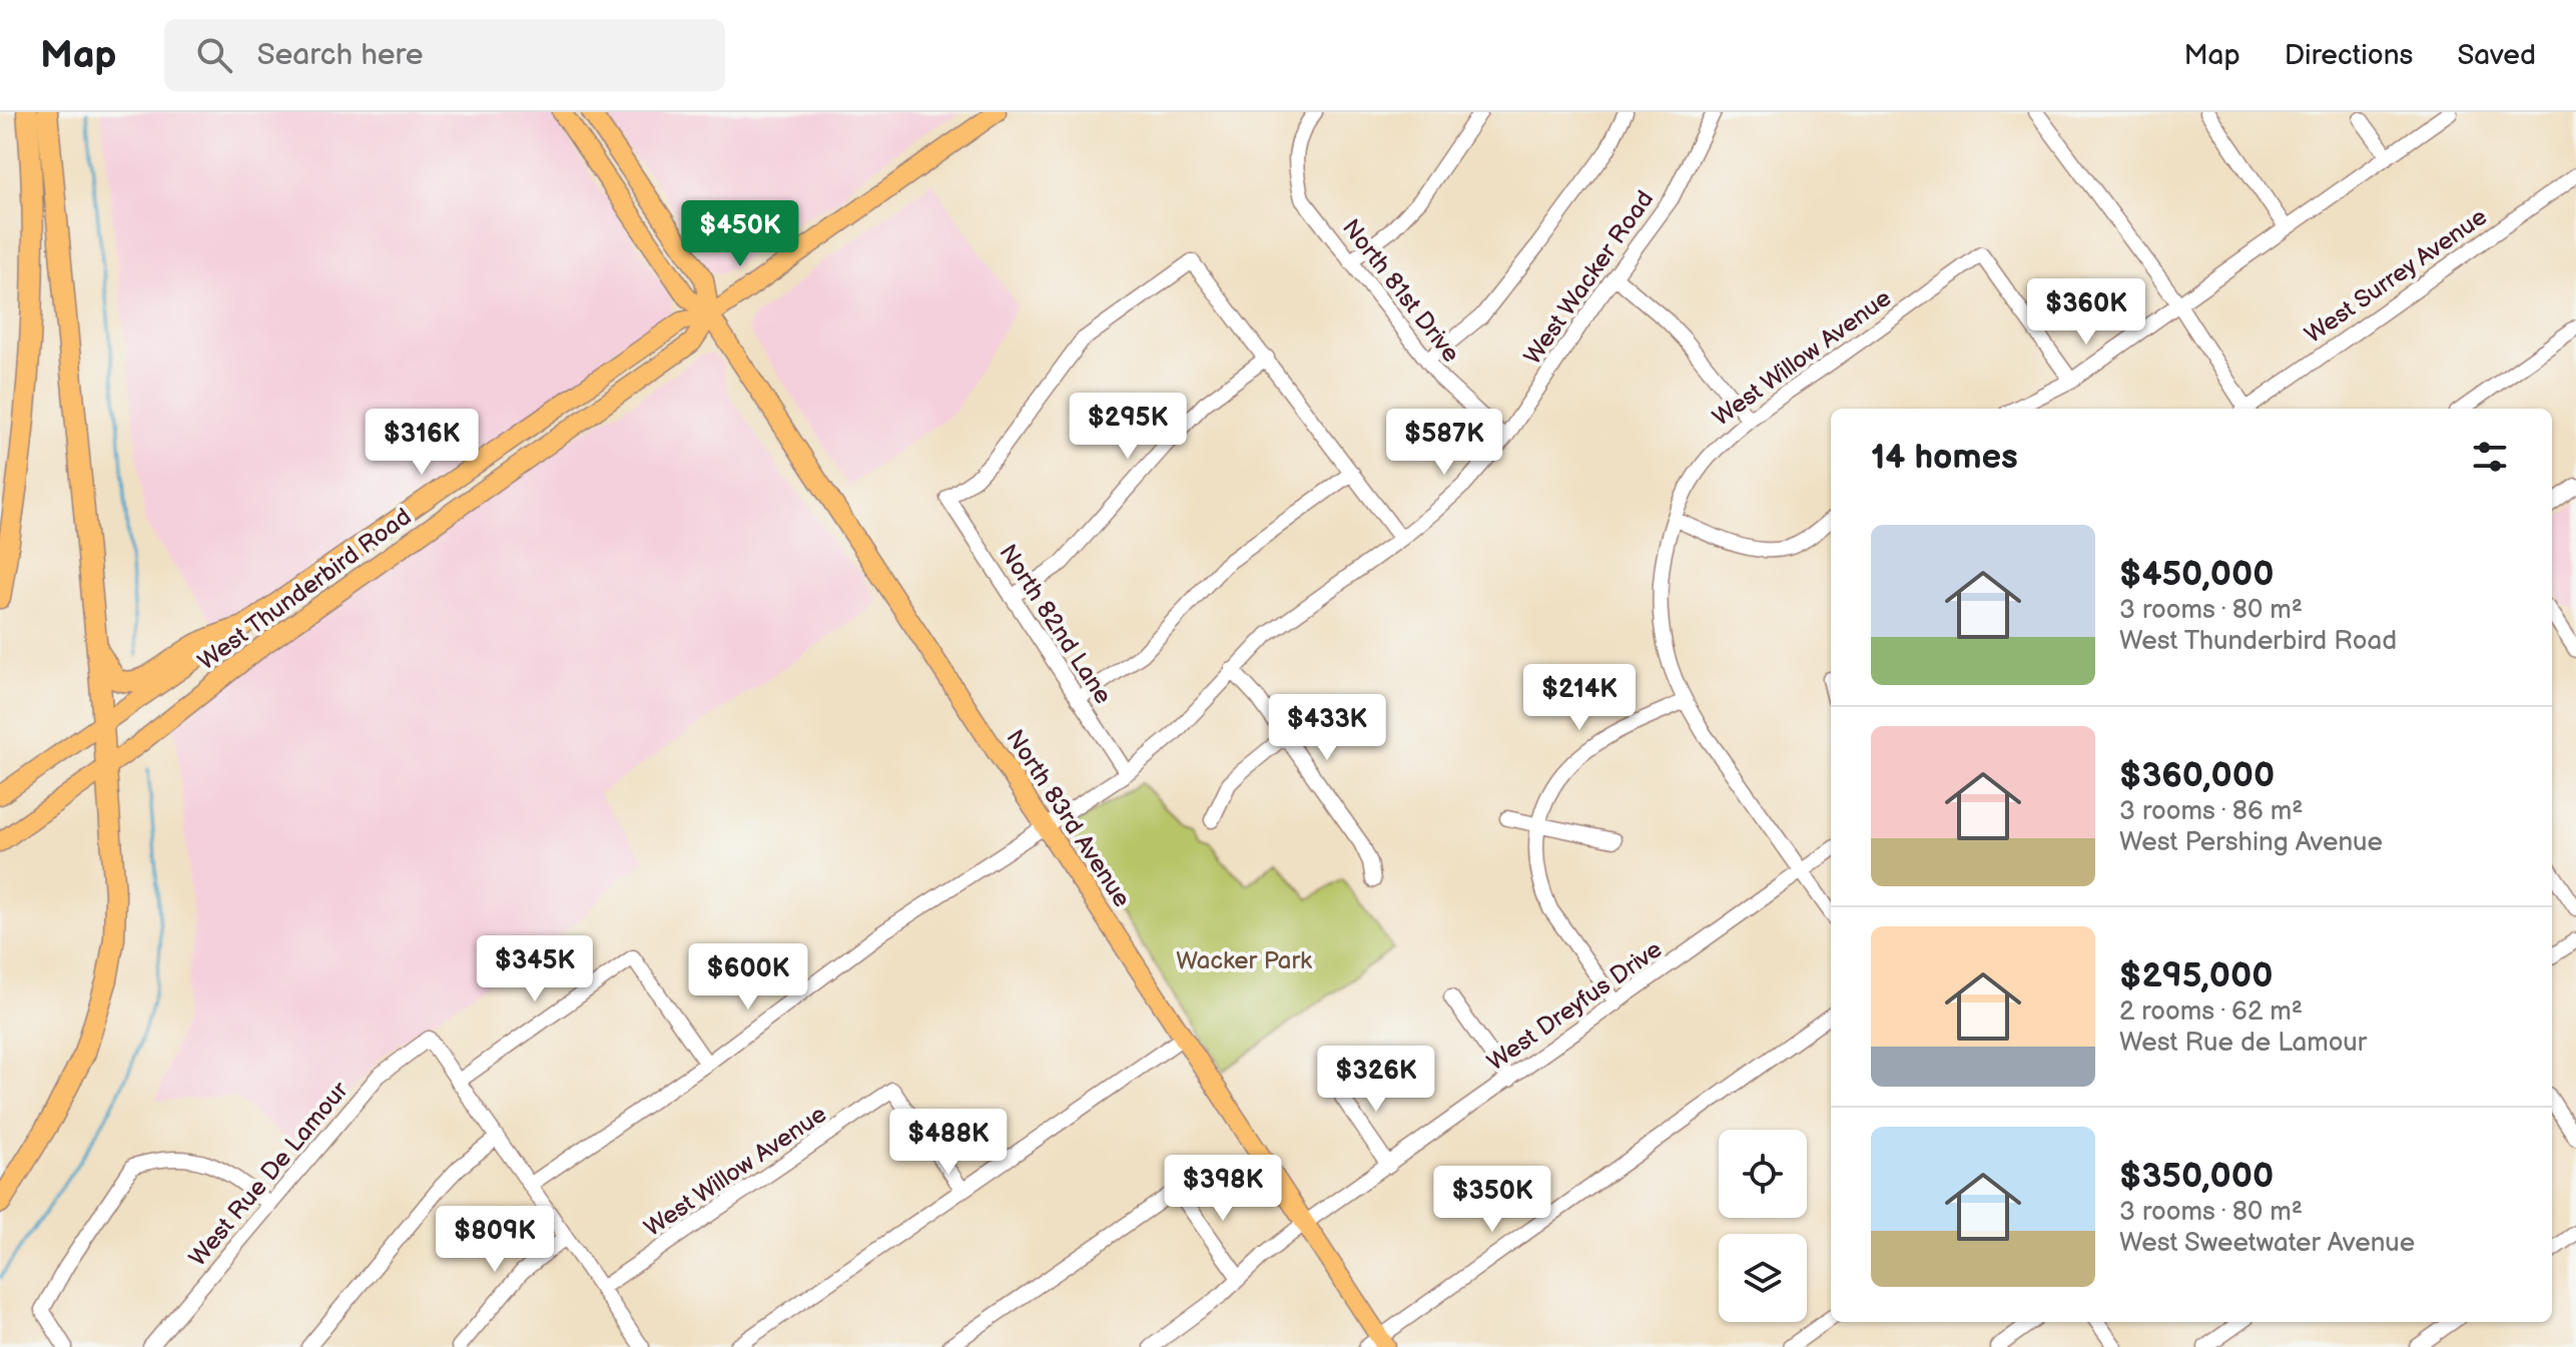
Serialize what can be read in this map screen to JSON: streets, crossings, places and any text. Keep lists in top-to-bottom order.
{
  "streets": {
    "main road": ["West Thunderbird Road", "North 83rd Avenue"],
    "street": [
      "West Surrey Avenue",
      "West Wacker Road",
      "North 81st Drive",
      "West Willow Avenue",
      "North 82nd Lane",
      "West Dreyfus Drive",
      "West Rue De Lamour"
    ]
  },
  "crossings": [
    ["West Wacker Road", "North 81st Drive"],
    ["West Wacker Road", "North 82nd Lane"],
    ["West Wacker Road", "North 83rd Avenue"],
    ["West Willow Avenue", "West Dreyfus Drive"],
    ["West Thunderbird Road", "North 83rd Avenue"],
    ["North 83rd Avenue", "West Dreyfus Drive"]
  ],
  "parks": ["Wacker Park"],
  "page": {
    "header": "Map",
    "search": "Search here",
    "nav": ["Map", "Directions", "Saved"],
    "price": [
      "$450K",
      "$360K",
      "$295K",
      "$316K",
      "$587K",
      "$214K",
      "$433K",
      "$345K",
      "$600K",
      "$326K",
      "$488K",
      "$398K",
      "$350K",
      "$809K"
    ],
    "heading": "14 homes",
    "list": [
      {
        "name": "$450,000",
        "note": "3 rooms · 80 m² · West Thunderbird Road"
      },
      {
        "name": "$360,000",
        "note": "3 rooms · 86 m² · West Pershing Avenue"
      },
      {
        "name": "$295,000",
        "note": "2 rooms · 62 m² · West Rue de Lamour"
      },
      {
        "name": "$350,000",
        "note": "3 rooms · 80 m² · West Sweetwater Avenue"
      }
    ]
  }
}
